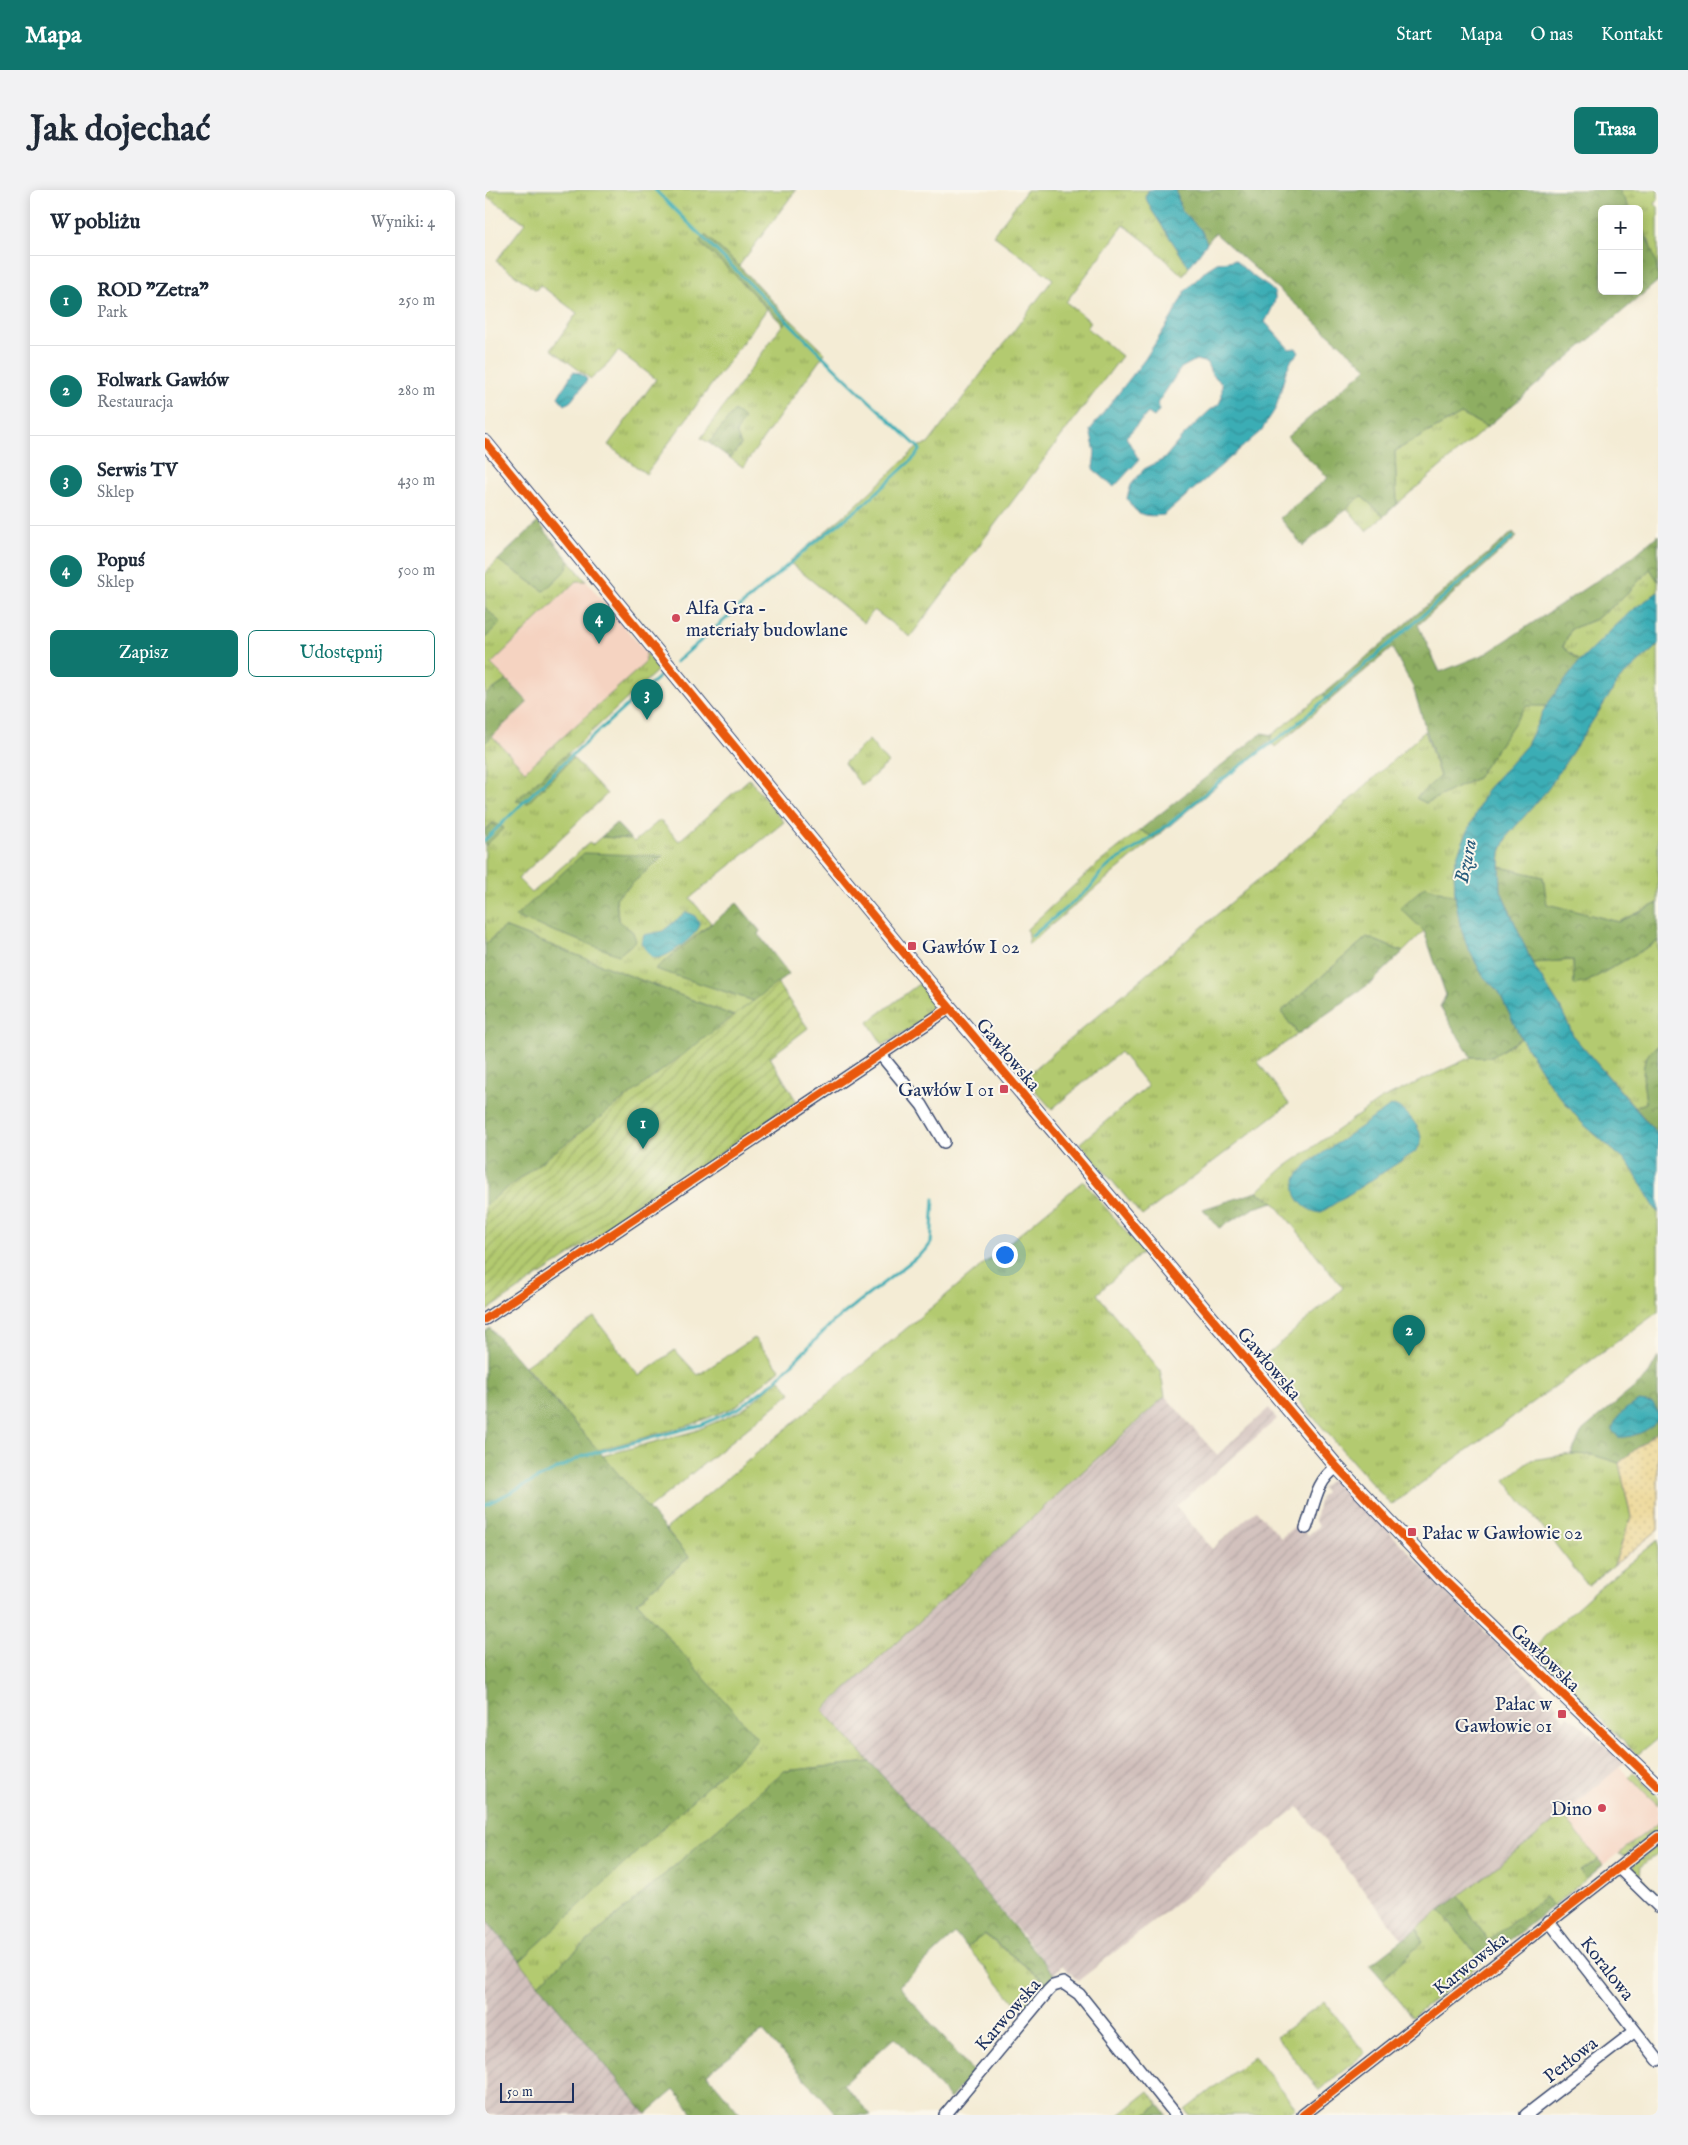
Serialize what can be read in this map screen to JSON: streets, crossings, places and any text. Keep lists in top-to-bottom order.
{
  "streets": {
    "street": [
      "Gawłowska",
      "Karwowska",
      "Koralowa",
      "Perłowa"
    ]
  },
  "crossings": [
    ["Karwowska", "Koralowa"],
    ["Koralowa", "Perłowa"]
  ],
  "water": ["Bzura"],
  "places": {
    "other": ["Alfa Gra - materiały budowlane", "Dino"],
    "transit": [
      "Gawłów I 02",
      "Gawłów I 01",
      "Pałac w Gawłowie 02",
      "Pałac w Gawłowie 01"
    ]
  },
  "scale_bar": "50 m",
  "page": {
    "header": "Mapa",
    "nav": [
      "Start",
      "Mapa",
      "O nas",
      "Kontakt"
    ],
    "buttons": [
      "Trasa",
      ["Zapisz", "Udostępnij"]
    ],
    "title": "Jak dojechać",
    "heading": ["W pobliżu", "Wyniki: 4"],
    "map_buttons": ["+", "−"],
    "list": [
      {
        "mark": "1",
        "name": "ROD \"Zetra\"",
        "note": "Park",
        "value": "250 m"
      },
      {
        "mark": "2",
        "name": "Folwark Gawłów",
        "note": "Restauracja",
        "value": "280 m"
      },
      {
        "mark": "3",
        "name": "Serwis TV",
        "note": "Sklep",
        "value": "430 m"
      },
      {
        "mark": "4",
        "name": "Popuś",
        "note": "Sklep",
        "value": "500 m"
      }
    ],
    "pins": [
      "4",
      "3",
      "1",
      "2"
    ],
    "scale": "50 m"
  }
}
